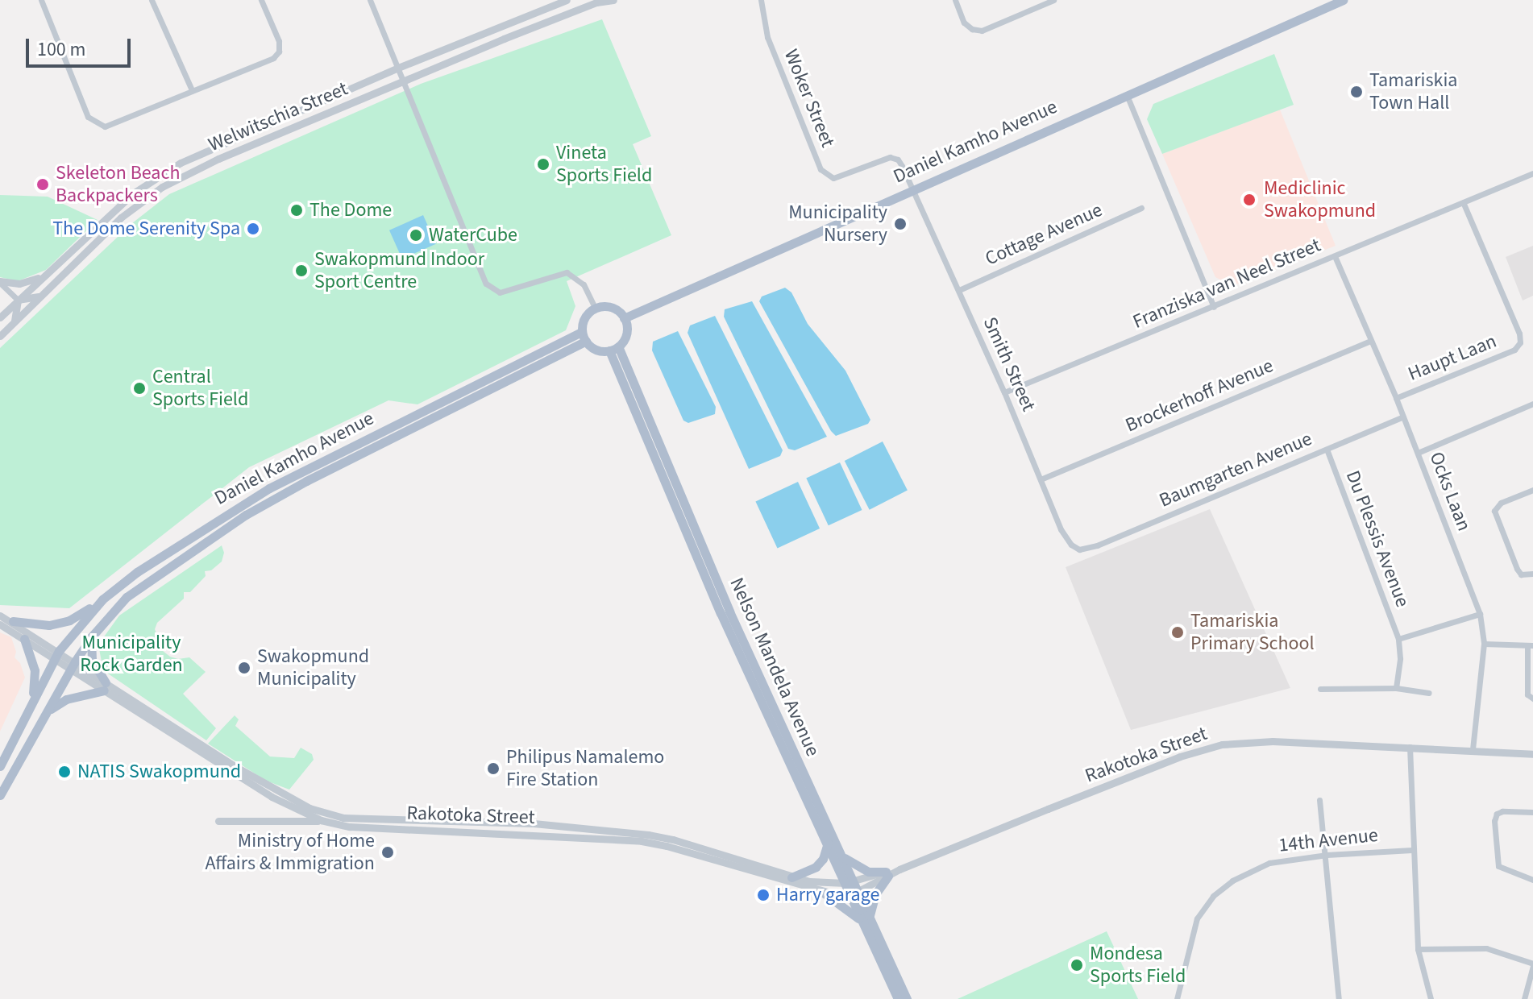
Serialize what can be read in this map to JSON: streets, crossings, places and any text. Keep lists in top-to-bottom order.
{
  "streets": {
    "main road": ["Daniel Kamho Avenue", "Nelson Mandela Avenue"],
    "street": [
      "Woker Street",
      "Welwitschia Street",
      "Cottage Avenue",
      "Franziska van Neel Street",
      "Haupt Laan",
      "Smith Street",
      "Brockerhoff Avenue",
      "Baumgarten Avenue",
      "Ocks Laan",
      "Du Plessis Avenue",
      "Rakotoka Street",
      "14th Avenue"
    ]
  },
  "crossings": [
    ["Woker Street", "Daniel Kamho Avenue"],
    ["Woker Street", "Smith Street"],
    ["Daniel Kamho Avenue", "Smith Street"],
    ["Daniel Kamho Avenue", "Nelson Mandela Avenue"],
    ["Daniel Kamho Avenue", "Rakotoka Street"],
    ["Cottage Avenue", "Smith Street"],
    ["Franziska van Neel Street", "Haupt Laan"],
    ["Franziska van Neel Street", "Smith Street"],
    ["Franziska van Neel Street", "Ocks Laan"],
    ["Haupt Laan", "Ocks Laan"],
    ["Smith Street", "Brockerhoff Avenue"],
    ["Smith Street", "Baumgarten Avenue"],
    ["Brockerhoff Avenue", "Ocks Laan"],
    ["Baumgarten Avenue", "Ocks Laan"],
    ["Baumgarten Avenue", "Du Plessis Avenue"],
    ["Ocks Laan", "Du Plessis Avenue"],
    ["Ocks Laan", "Rakotoka Street"],
    ["Nelson Mandela Avenue", "Rakotoka Street"]
  ],
  "parks": ["Municipality Rock Garden"],
  "places": [
    "Tamariskia Town Hall",
    "Vineta Sports Field",
    "Skeleton Beach Backpackers",
    "Mediclinic Swakopmund",
    "The Dome",
    "Municipality Nursery",
    "The Dome Serenity Spa",
    "WaterCube",
    "Swakopmund Indoor Sport Centre",
    "Central Sports Field",
    "Tamariskia Primary School",
    "Swakopmund Municipality",
    "Philipus Namalemo Fire Station",
    "NATIS Swakopmund",
    "Ministry of Home Affairs & Immigration",
    "Harry garage",
    "Mondesa Sports Field"
  ],
  "scale_bar": "100 m"
}
